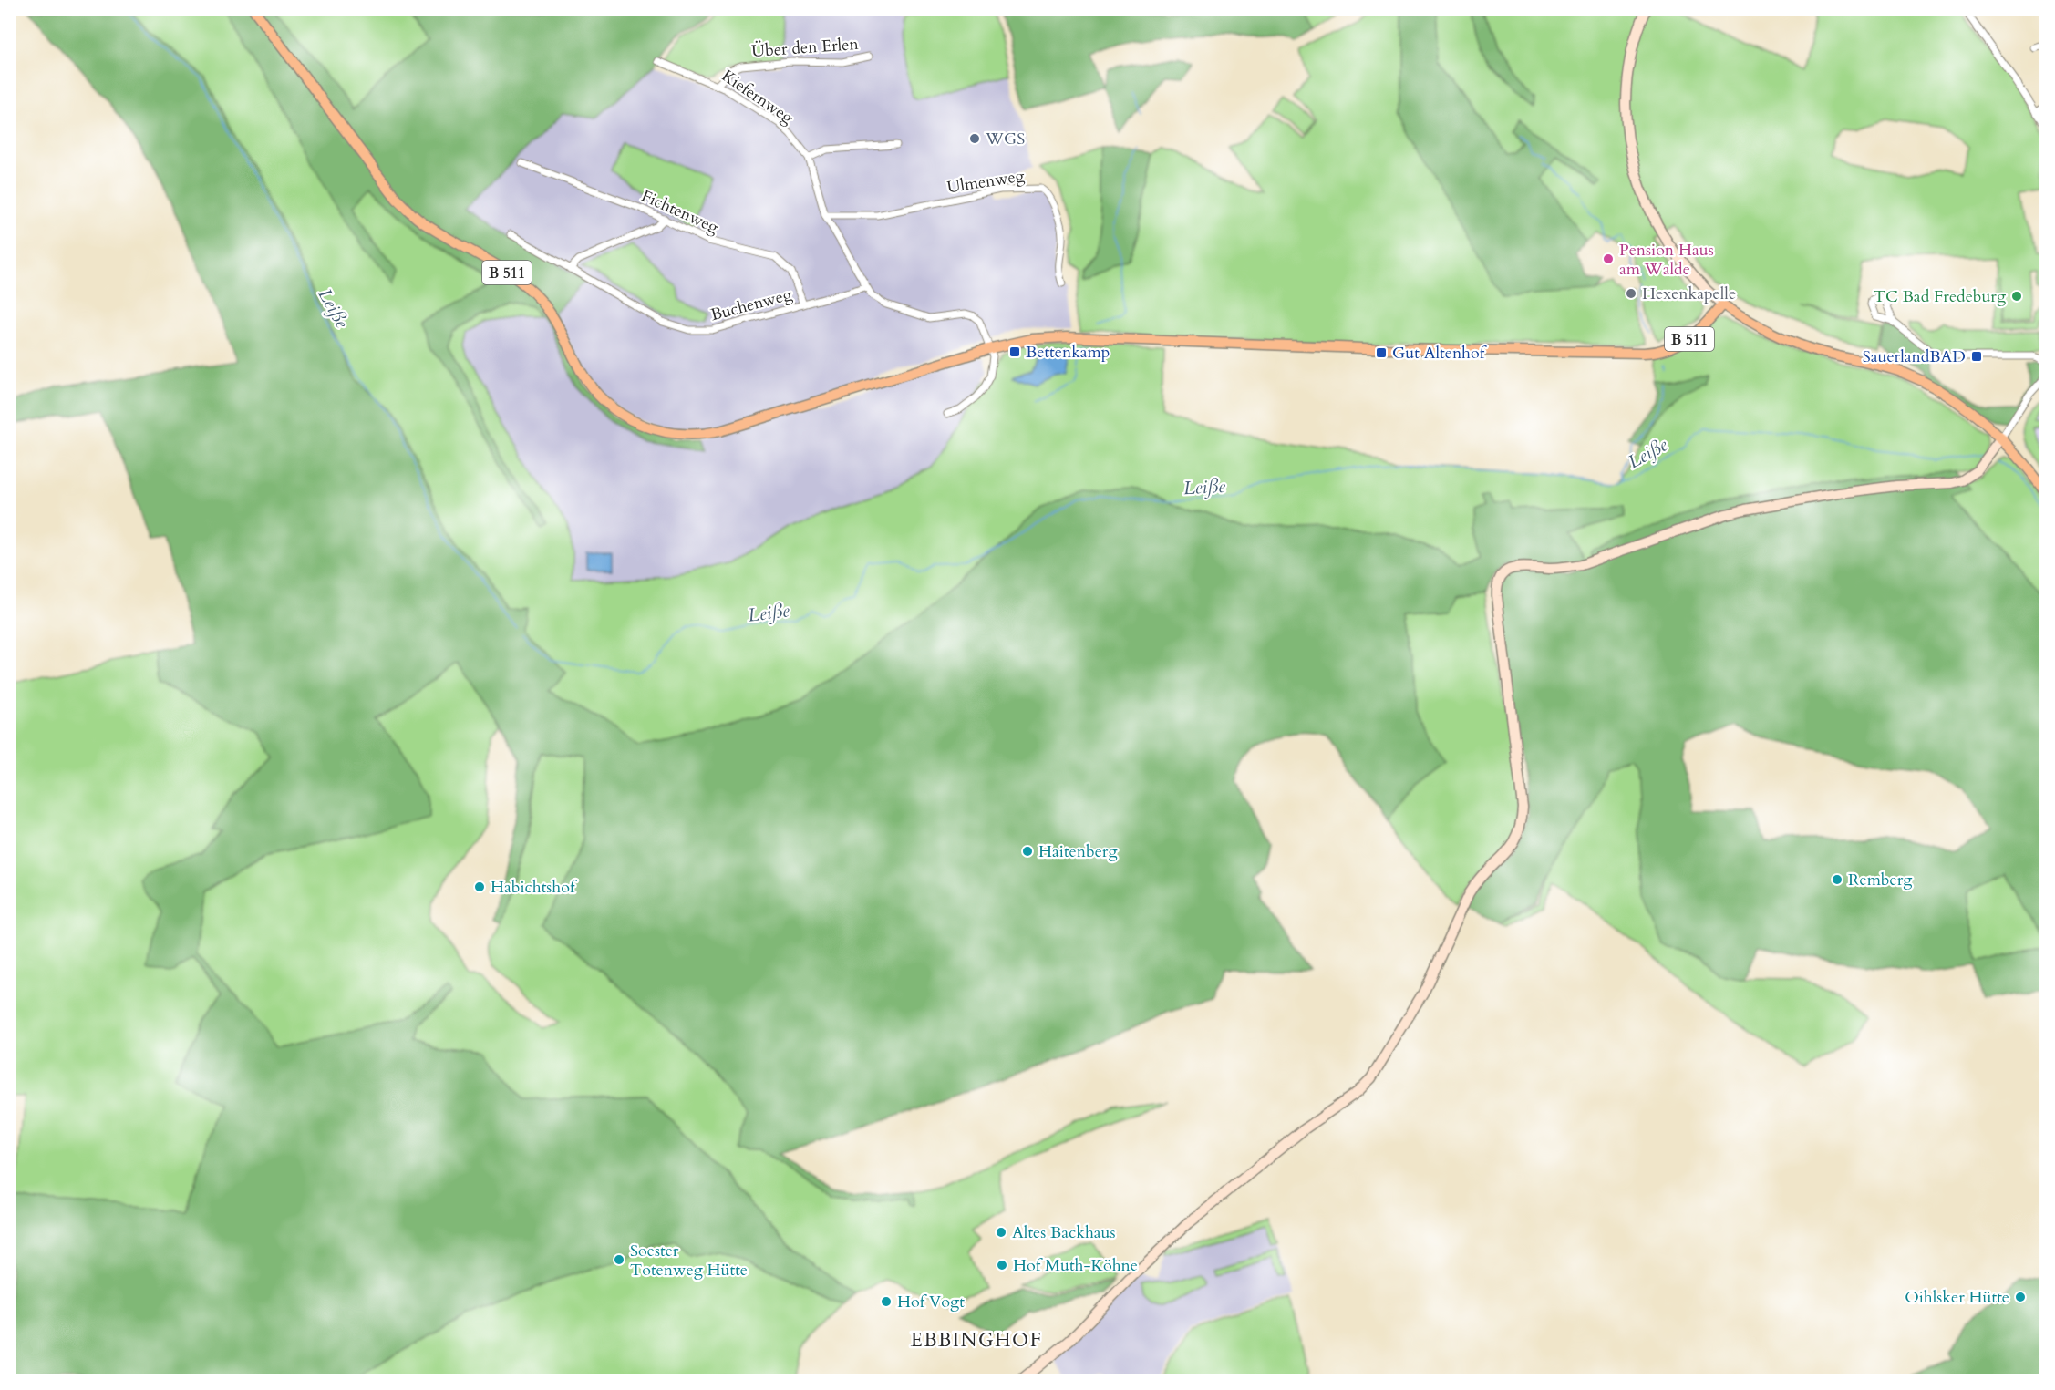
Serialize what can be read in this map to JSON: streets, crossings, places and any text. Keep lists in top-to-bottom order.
{
  "streets": {
    "main road": ["B 511"],
    "street": [
      "Über den Erlen",
      "Kiefernweg",
      "Ulmenweg",
      "Fichtenweg",
      "Buchenweg"
    ]
  },
  "crossings": [
    ["Über den Erlen", "Kiefernweg"],
    ["Kiefernweg", "Ulmenweg"],
    ["Kiefernweg", "Buchenweg"],
    ["Fichtenweg", "Buchenweg"]
  ],
  "districts": ["EBBINGHOF"],
  "water": ["Leiße"],
  "places": {
    "other": [
      "WGS",
      "Pension Haus am Walde",
      "Hexenkapelle",
      "TC Bad Fredeburg",
      "Haitenberg",
      "Remberg",
      "Habichtshof",
      "Altes Backhaus",
      "Soester Totenweg Hütte",
      "Hof Muth-Köhne",
      "Oihlsker Hütte",
      "Hof Vogt"
    ],
    "transit": ["Bettenkamp", "Gut Altenhof", "SauerlandBAD"]
  }
}
